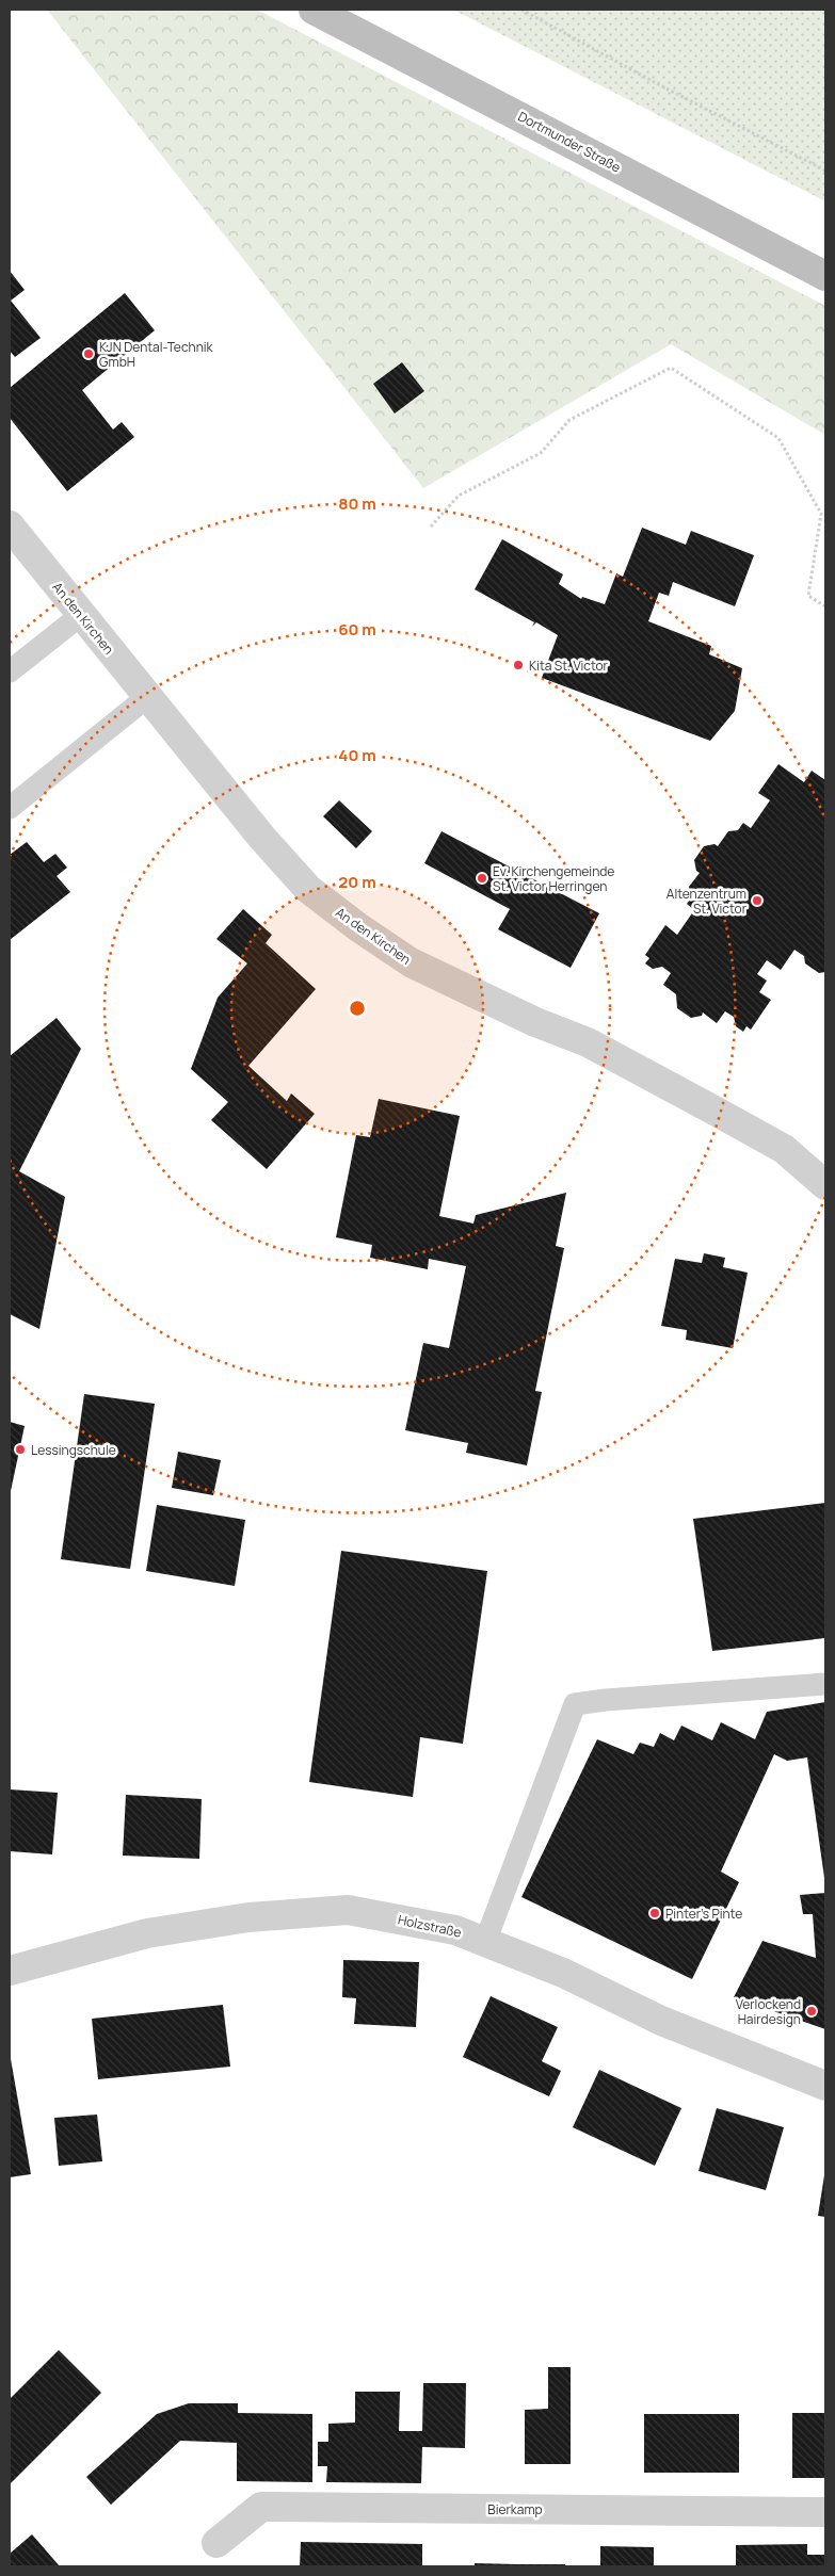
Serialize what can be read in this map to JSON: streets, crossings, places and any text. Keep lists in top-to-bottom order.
{
  "streets": {
    "main road": ["Dortmunder Straße"],
    "street": ["An den Kirchen", "Holzstraße", "Bierkamp"]
  },
  "places": [
    "KJN Dental-Technik GmbH",
    "Kita St. Victor",
    "Ev. Kirchengemeinde St. Victor Herringen",
    "Altenzentrum St. Victor",
    "Lessingschule",
    "Pinter's Pinte",
    "Verlockend Hairdesign"
  ],
  "rings": [
    "80 m",
    "60 m",
    "40 m",
    "20 m"
  ]
}
